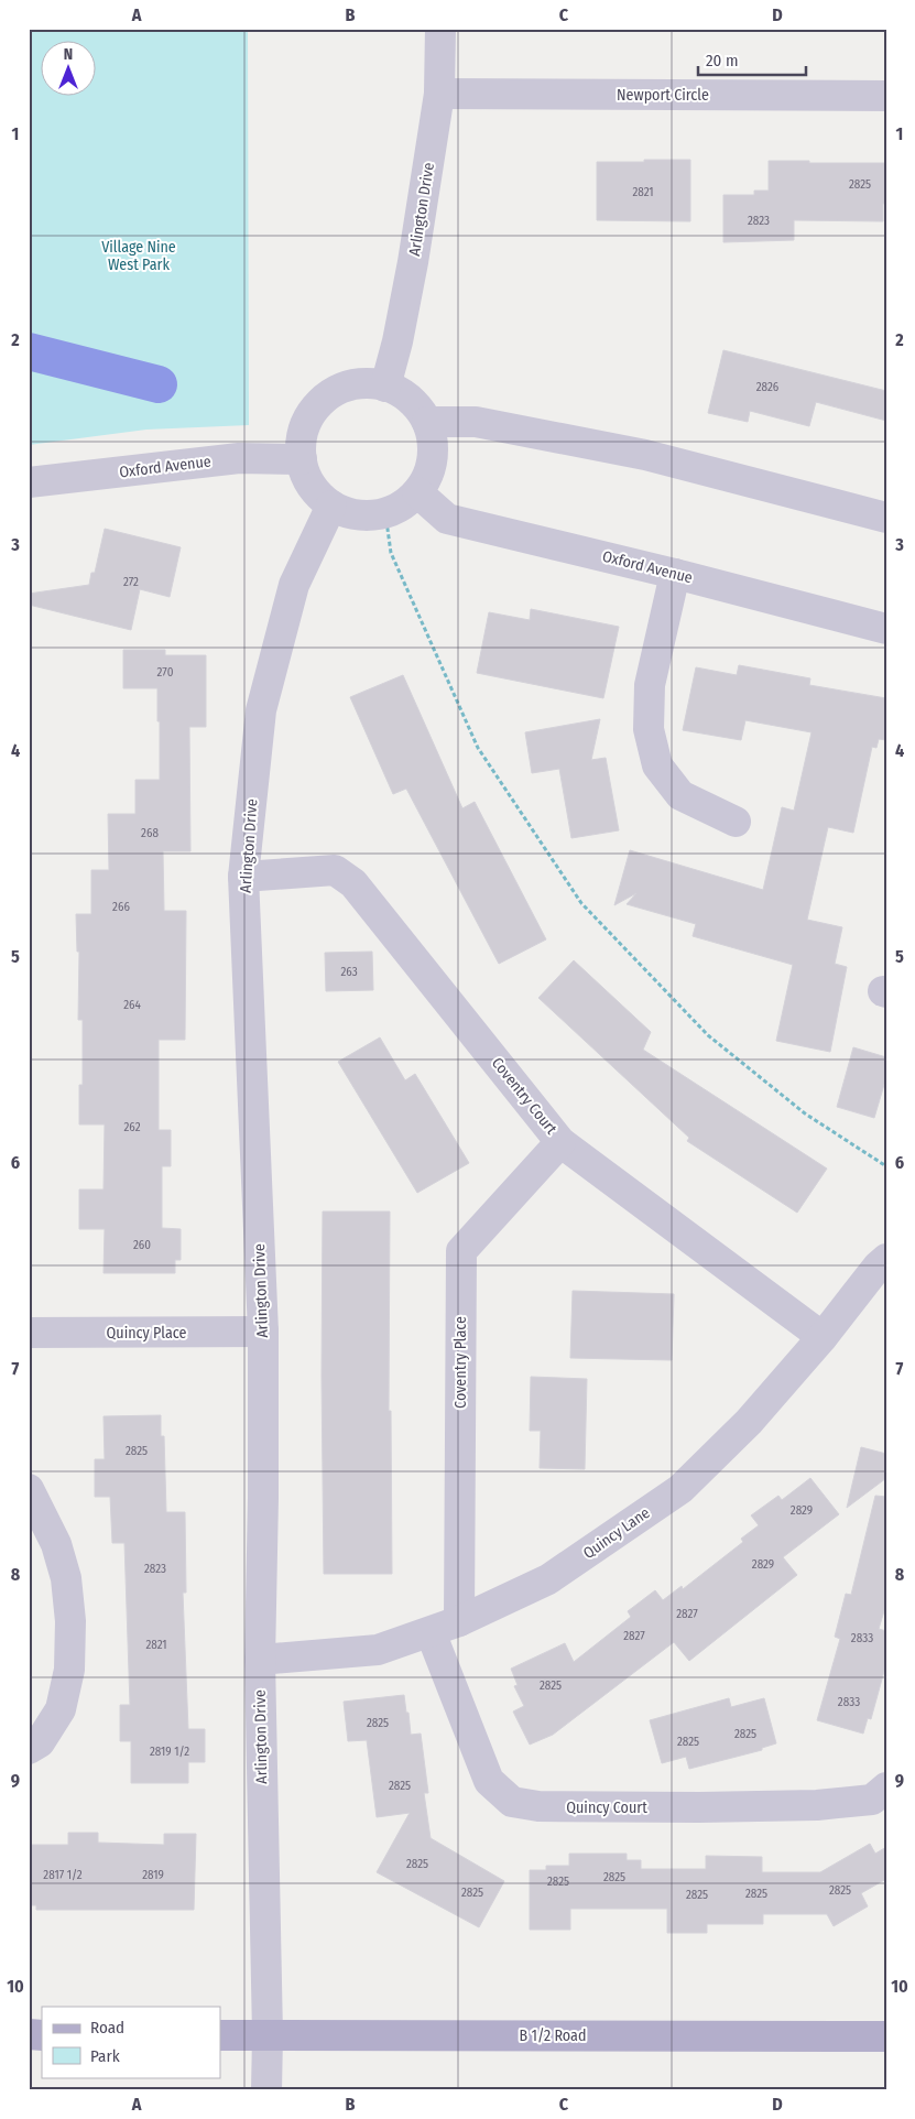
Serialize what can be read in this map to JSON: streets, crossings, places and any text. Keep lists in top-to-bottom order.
{
  "streets": {
    "main road": ["B 1/2 Road"],
    "street": [
      "Newport Circle",
      "Arlington Drive",
      "Oxford Avenue",
      "Coventry Court",
      "Quincy Place",
      "Coventry Place",
      "Quincy Lane",
      "Quincy Court"
    ]
  },
  "crossings": [
    ["Newport Circle", "Arlington Drive"],
    ["Arlington Drive", "Oxford Avenue"],
    ["Arlington Drive", "Coventry Court"],
    ["Arlington Drive", "Quincy Place"],
    ["Arlington Drive", "Quincy Lane"],
    ["Arlington Drive", "B 1/2 Road"],
    ["Coventry Court", "Coventry Place"],
    ["Coventry Court", "Quincy Lane"],
    ["Coventry Place", "Quincy Lane"],
    ["Quincy Lane", "Quincy Court"]
  ],
  "parks": ["Village Nine West Park"],
  "house_numbers": [
    "2825",
    "2821",
    "2823",
    "2826",
    "272",
    "270",
    "268",
    "266",
    "263",
    "264",
    "262",
    "260",
    "2825",
    "2829",
    "2829",
    "2823",
    "2827",
    "2827",
    "2833",
    "2821",
    "2825",
    "2833",
    "2825",
    "2825",
    "2825",
    "2819 1/2",
    "2825",
    "2825",
    "2817 1/2",
    "2819",
    "2825",
    "2825",
    "2825",
    "2825",
    "2825",
    "2825"
  ],
  "legend": ["Road", "Park"],
  "scale_bar": "20 m",
  "north": "top",
  "grid": {
    "columns": [
      "A",
      "B",
      "C",
      "D"
    ],
    "rows": [
      "1",
      "2",
      "3",
      "4",
      "5",
      "6",
      "7",
      "8",
      "9",
      "10"
    ]
  }
}
